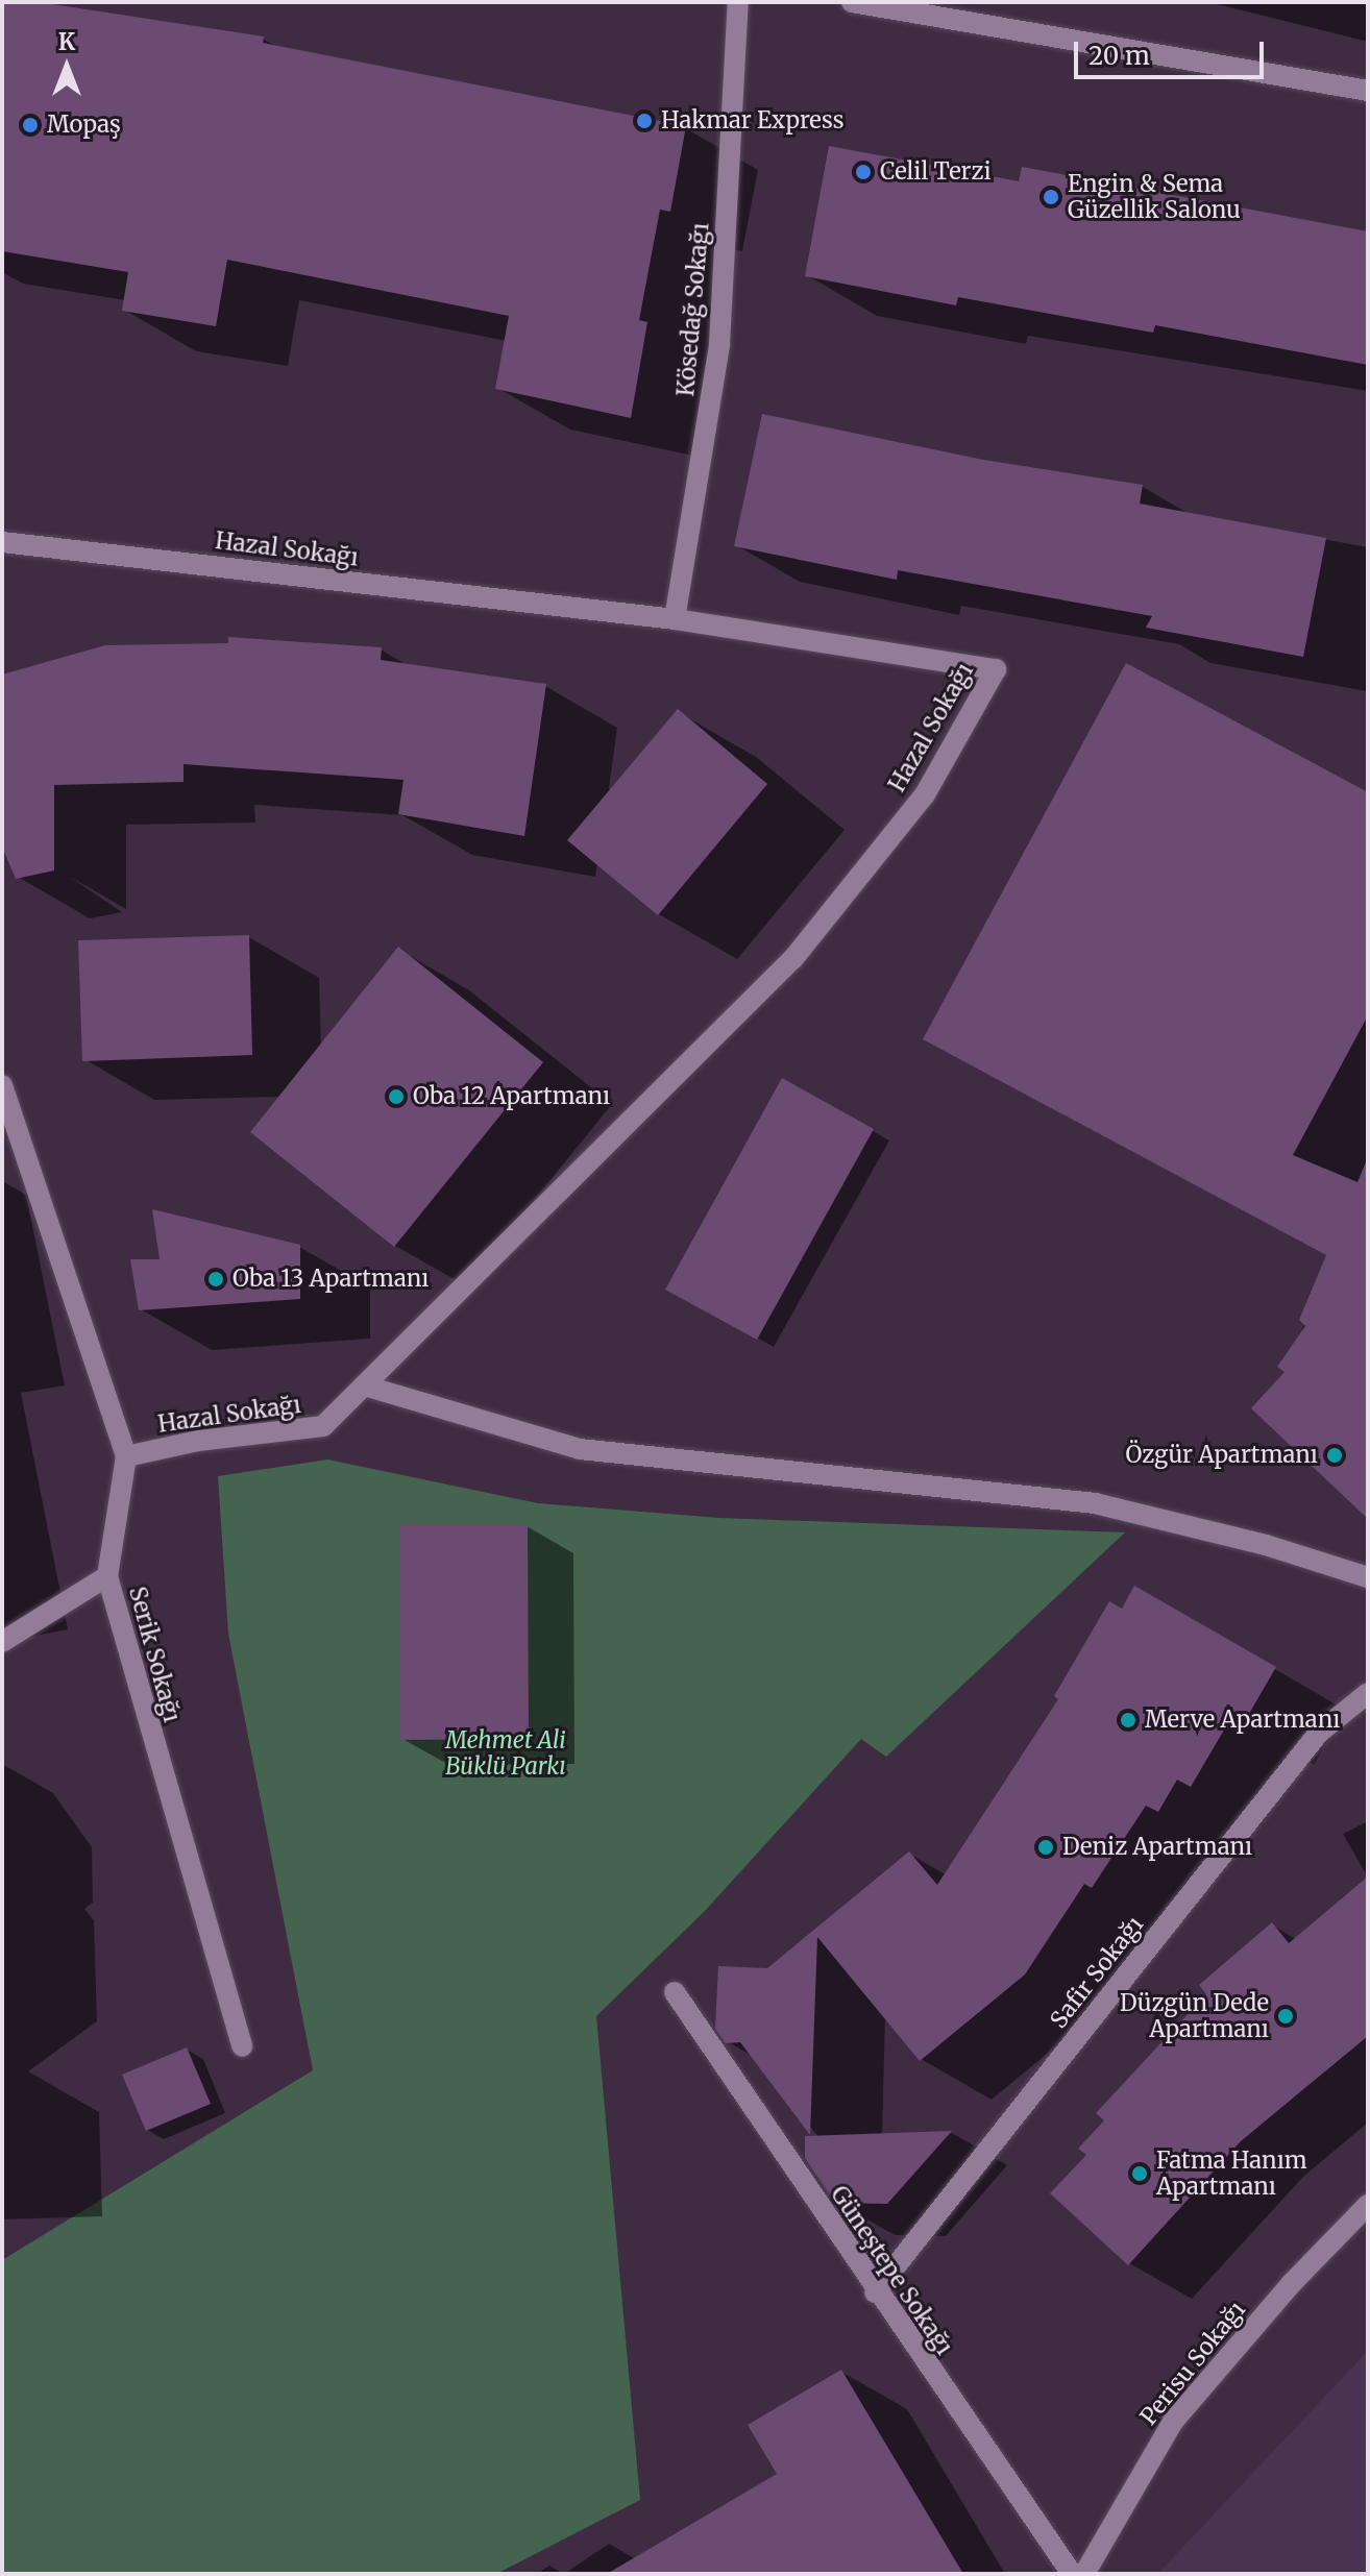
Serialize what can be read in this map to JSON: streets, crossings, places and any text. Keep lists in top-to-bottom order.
{
  "streets": {
    "street": [
      "Kösedağ Sokağı",
      "Hazal Sokağı",
      "Serik Sokağı",
      "Safir Sokağı",
      "Güneştepe Sokağı",
      "Perisu Sokağı"
    ]
  },
  "crossings": [
    ["Kösedağ Sokağı", "Hazal Sokağı"],
    ["Hazal Sokağı", "Serik Sokağı"],
    ["Safir Sokağı", "Güneştepe Sokağı"]
  ],
  "parks": ["Mehmet Ali Büklü Parkı"],
  "places": [
    "Hakmar Express",
    "Mopaş",
    "Celil Terzi",
    "Engin & Sema Güzellik Salonu",
    "Oba 12 Apartmanı",
    "Oba 13 Apartmanı",
    "Özgür Apartmanı",
    "Merve Apartmanı",
    "Deniz Apartmanı",
    "Düzgün Dede Apartmanı",
    "Fatma Hanım Apartmanı"
  ],
  "scale_bar": "20 m",
  "north": "top"
}
